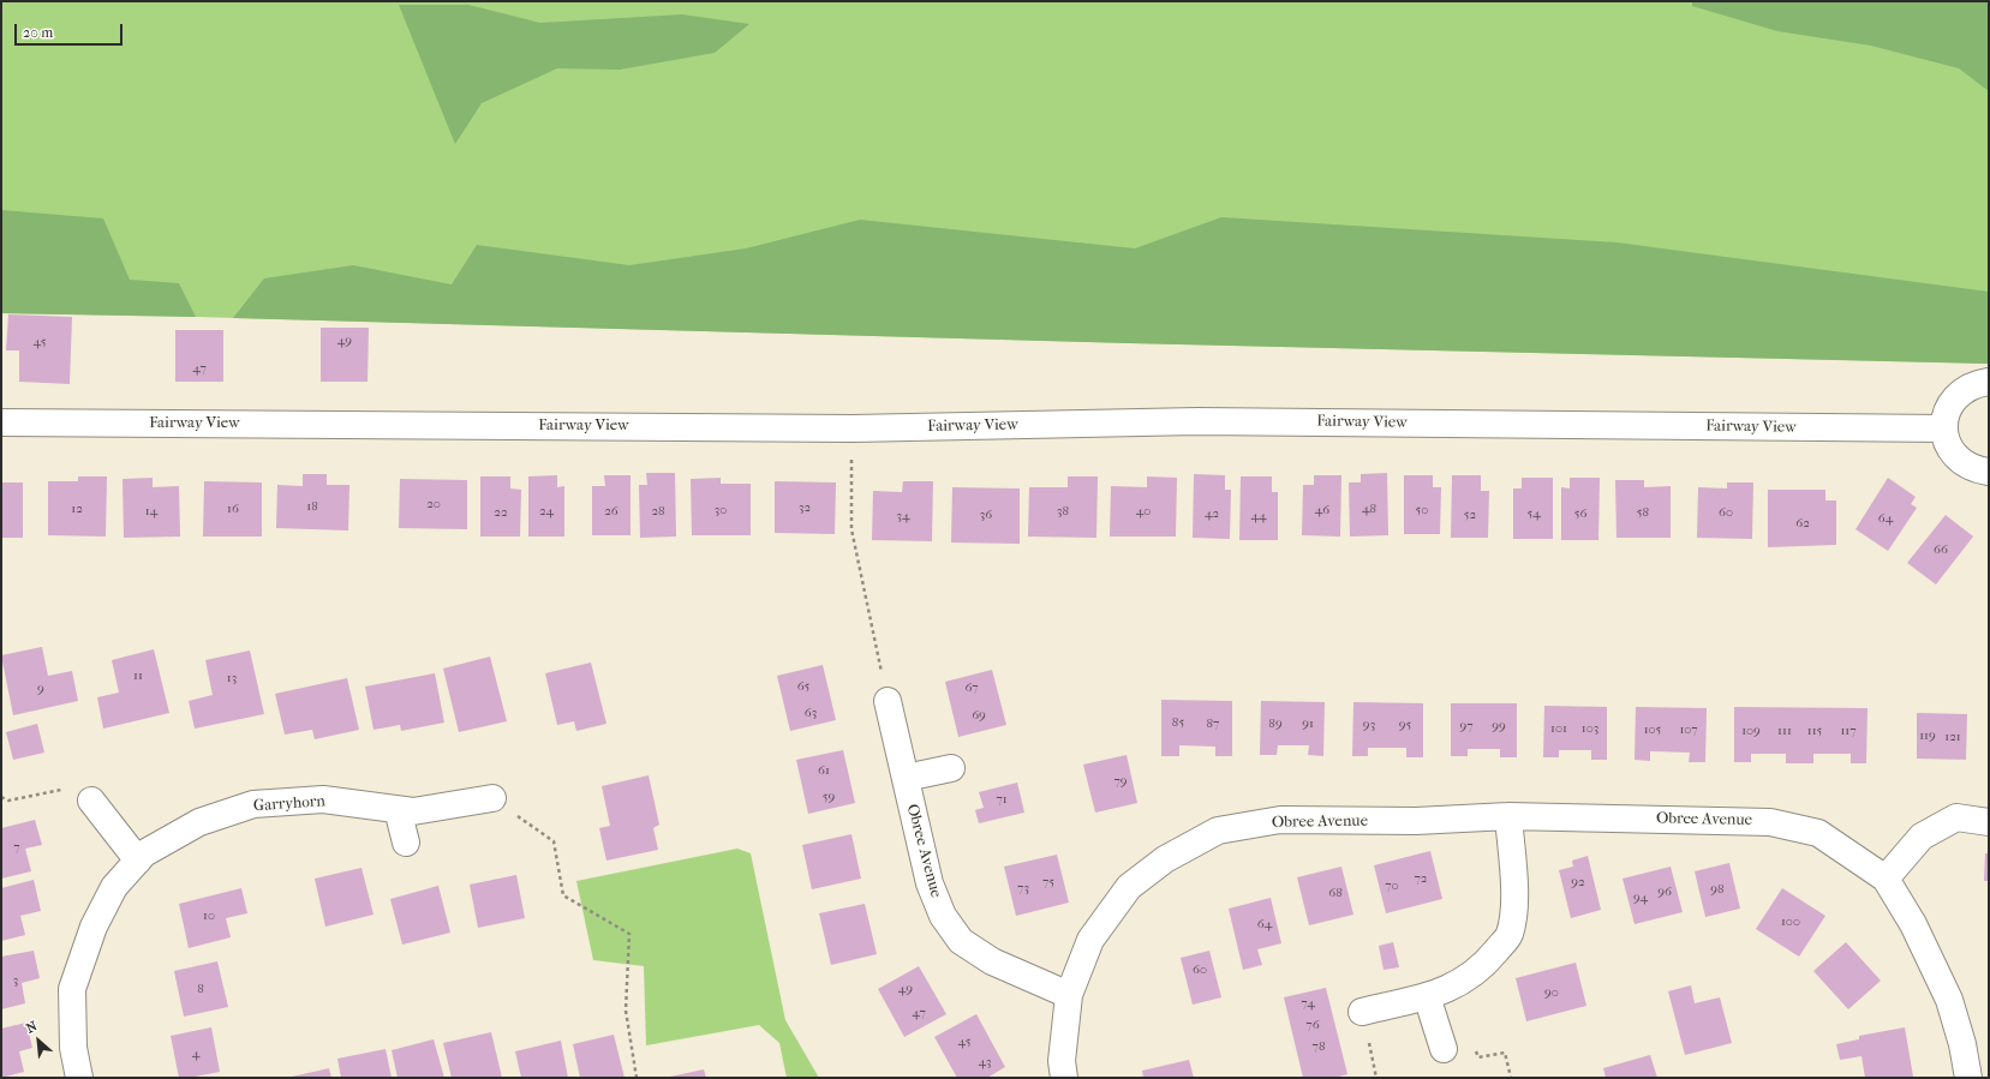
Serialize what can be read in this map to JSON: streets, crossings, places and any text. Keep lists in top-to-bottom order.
{
  "streets": {
    "street": ["Fairway View", "Garryhorn", "Obree Avenue"]
  },
  "house_numbers": [
    "49",
    "45",
    "47",
    "20",
    "18",
    "32",
    "12",
    "16",
    "48",
    "30",
    "46",
    "50",
    "14",
    "24",
    "26",
    "28",
    "38",
    "40",
    "22",
    "58",
    "60",
    "42",
    "54",
    "56",
    "36",
    "52",
    "34",
    "44",
    "64",
    "62",
    "66",
    "11",
    "13",
    "65",
    "67",
    "9",
    "63",
    "69",
    "85",
    "87",
    "89",
    "91",
    "93",
    "95",
    "97",
    "99",
    "101",
    "103",
    "105",
    "107",
    "109",
    "111",
    "115",
    "117",
    "119",
    "121",
    "61",
    "79",
    "59",
    "71",
    "7",
    "72",
    "75",
    "92",
    "70",
    "73",
    "98",
    "96",
    "68",
    "94",
    "10",
    "100",
    "64",
    "60",
    "3",
    "8",
    "49",
    "90",
    "74",
    "47",
    "76",
    "45",
    "78",
    "4",
    "43"
  ],
  "scale_bar": "20 m",
  "north": "top left"
}
